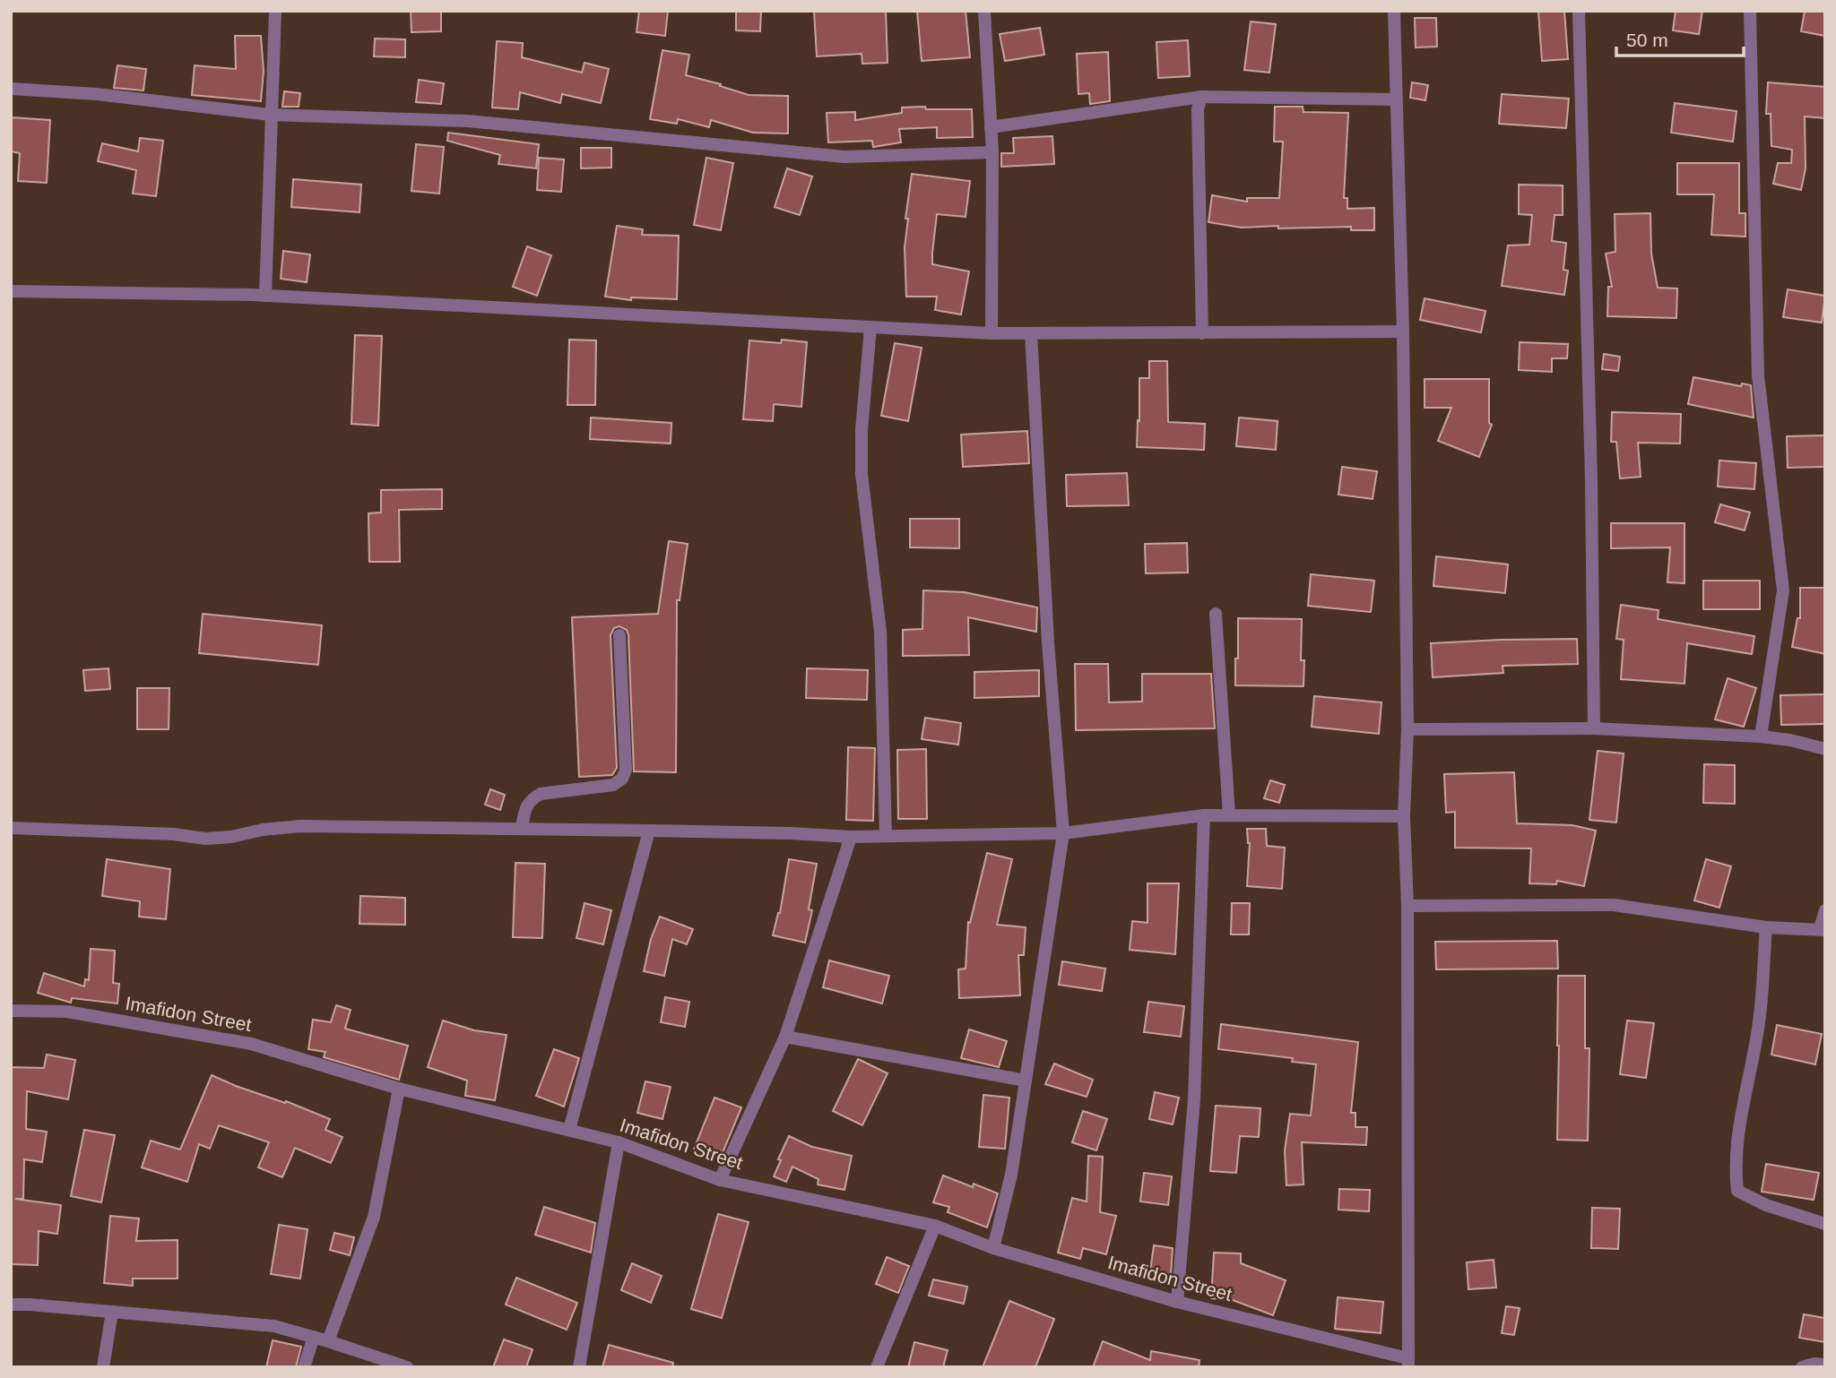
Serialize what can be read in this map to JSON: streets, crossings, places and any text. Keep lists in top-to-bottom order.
{
  "streets": {
    "street": ["Imafidon Street"]
  },
  "scale_bar": "50 m"
}
